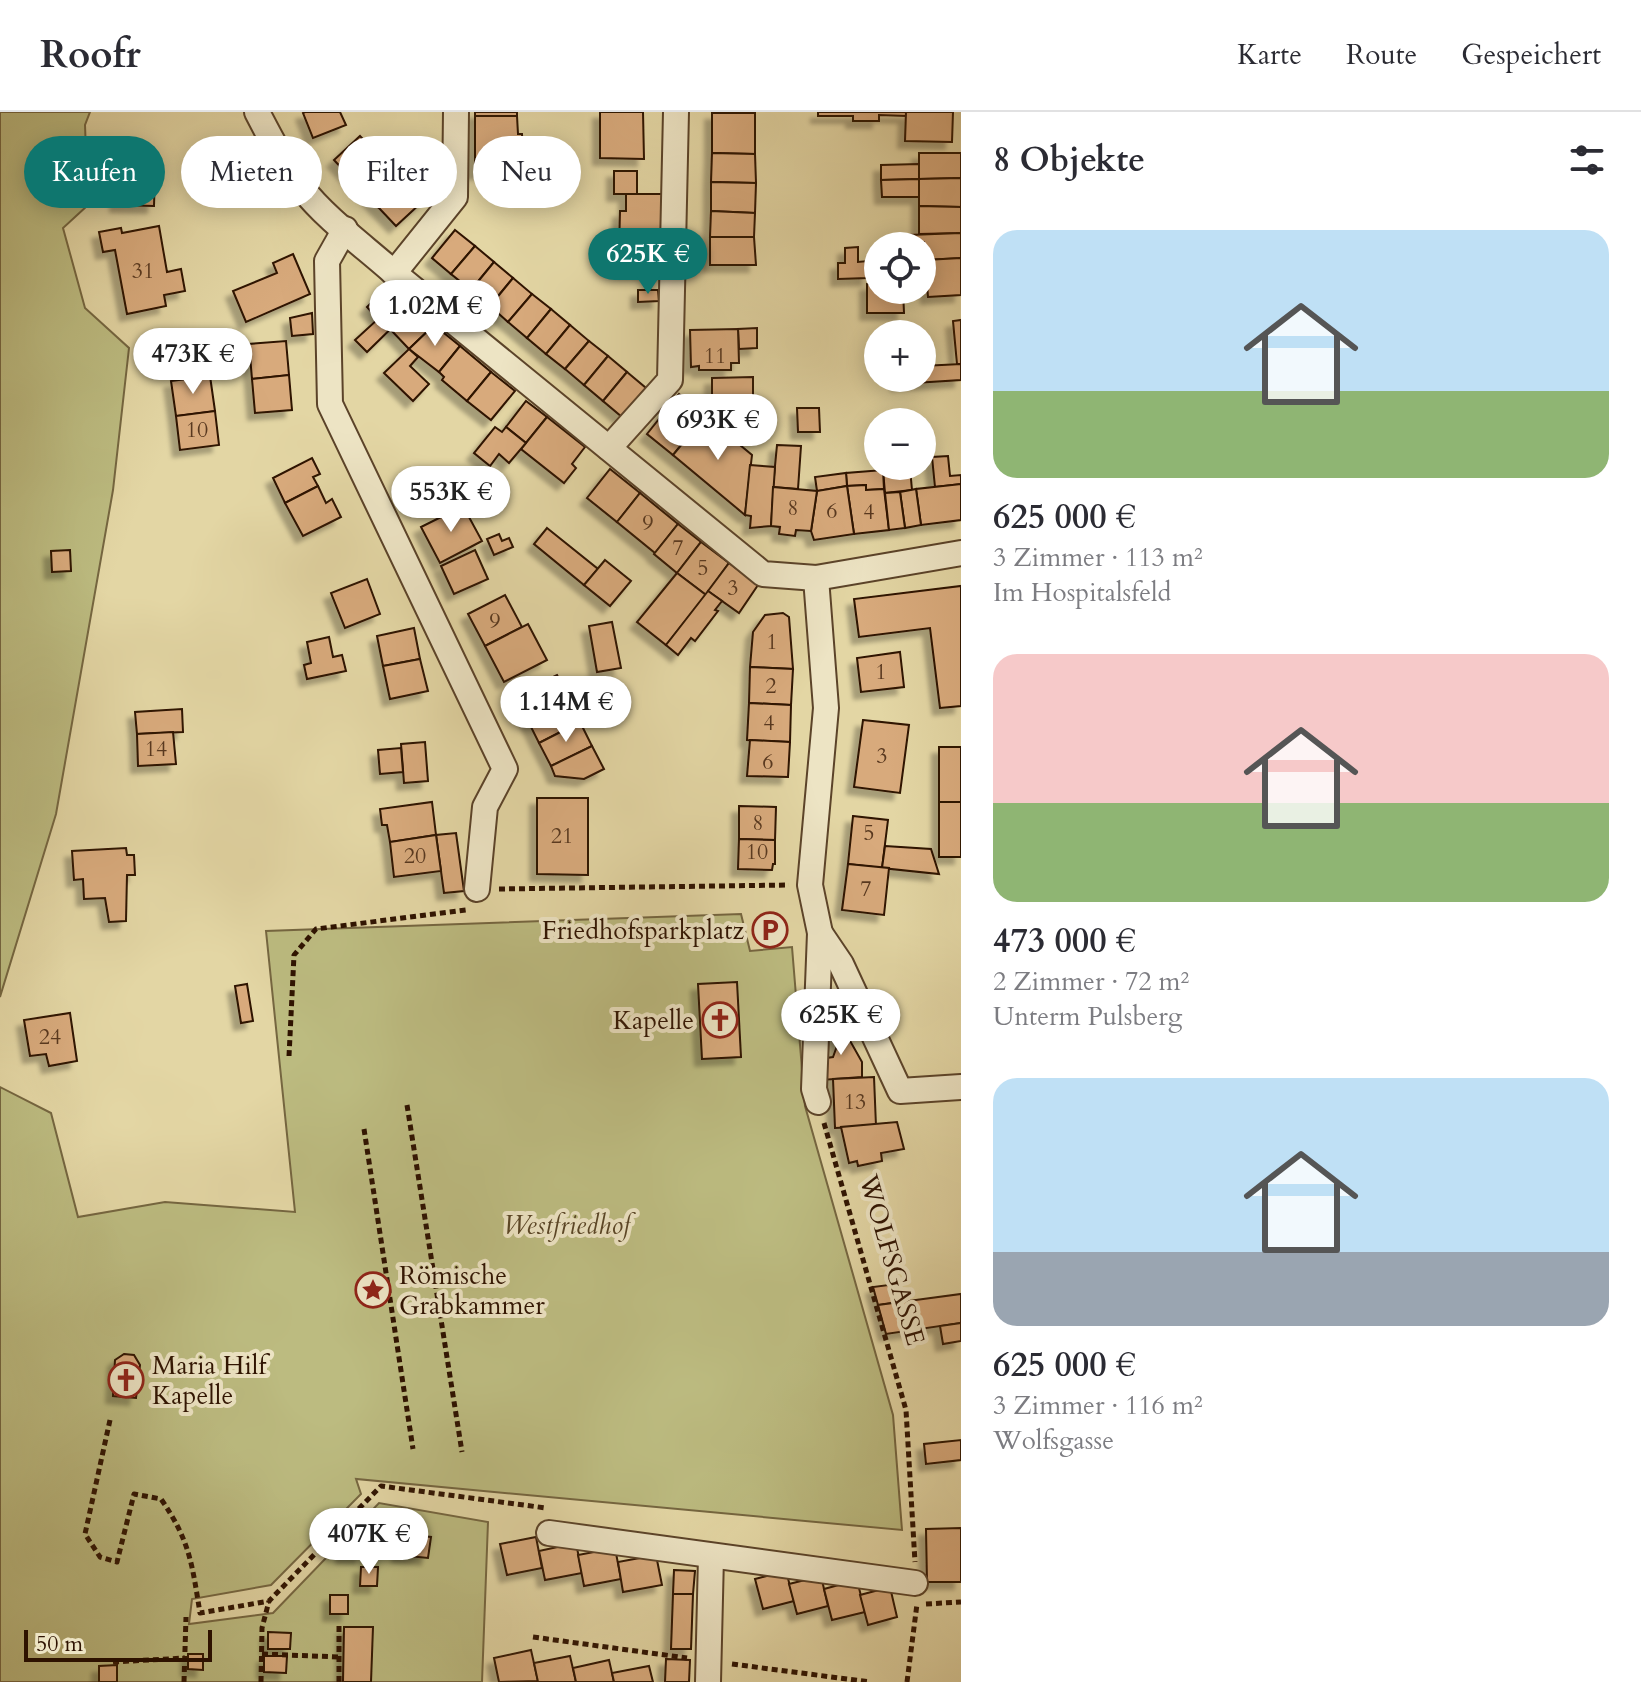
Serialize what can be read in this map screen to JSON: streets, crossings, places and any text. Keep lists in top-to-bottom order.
{
  "streets": {
    "path": ["WOLFSGASSE"]
  },
  "parks": ["Westfriedhof"],
  "places": {
    "parking": ["Friedhofsparkplatz"],
    "church": ["Kapelle", "Maria Hilf Kapelle"],
    "place": ["Römische Grabkammer"]
  },
  "house_numbers": [
    "31",
    "11",
    "10",
    "8",
    "6",
    "4",
    "9",
    "7",
    "5",
    "3",
    "9",
    "1",
    "1",
    "2",
    "4",
    "14",
    "3",
    "6",
    "8",
    "5",
    "21",
    "10",
    "20",
    "7",
    "24",
    "13"
  ],
  "scale_bar": "50 m",
  "page": {
    "header": "Roofr",
    "nav": ["Karte", "Route", "Gespeichert"],
    "heading": "8 Objekte",
    "chip": [
      "Kaufen",
      "Mieten",
      "Filter",
      "Neu"
    ],
    "list": [
      {
        "name": "625 000 €",
        "note": "3 Zimmer · 113 m² · Im Hospitalsfeld"
      },
      {
        "name": "473 000 €",
        "note": "2 Zimmer · 72 m² · Unterm Pulsberg"
      },
      {
        "name": "625 000 €",
        "note": "3 Zimmer · 116 m² · Wolfsgasse"
      }
    ],
    "price": [
      "625K €",
      "1.02M €",
      "473K €",
      "693K €",
      "553K €",
      "1.14M €",
      "625K €",
      "407K €"
    ],
    "map_buttons": ["+", "−"],
    "scale": "50 m"
  }
}
